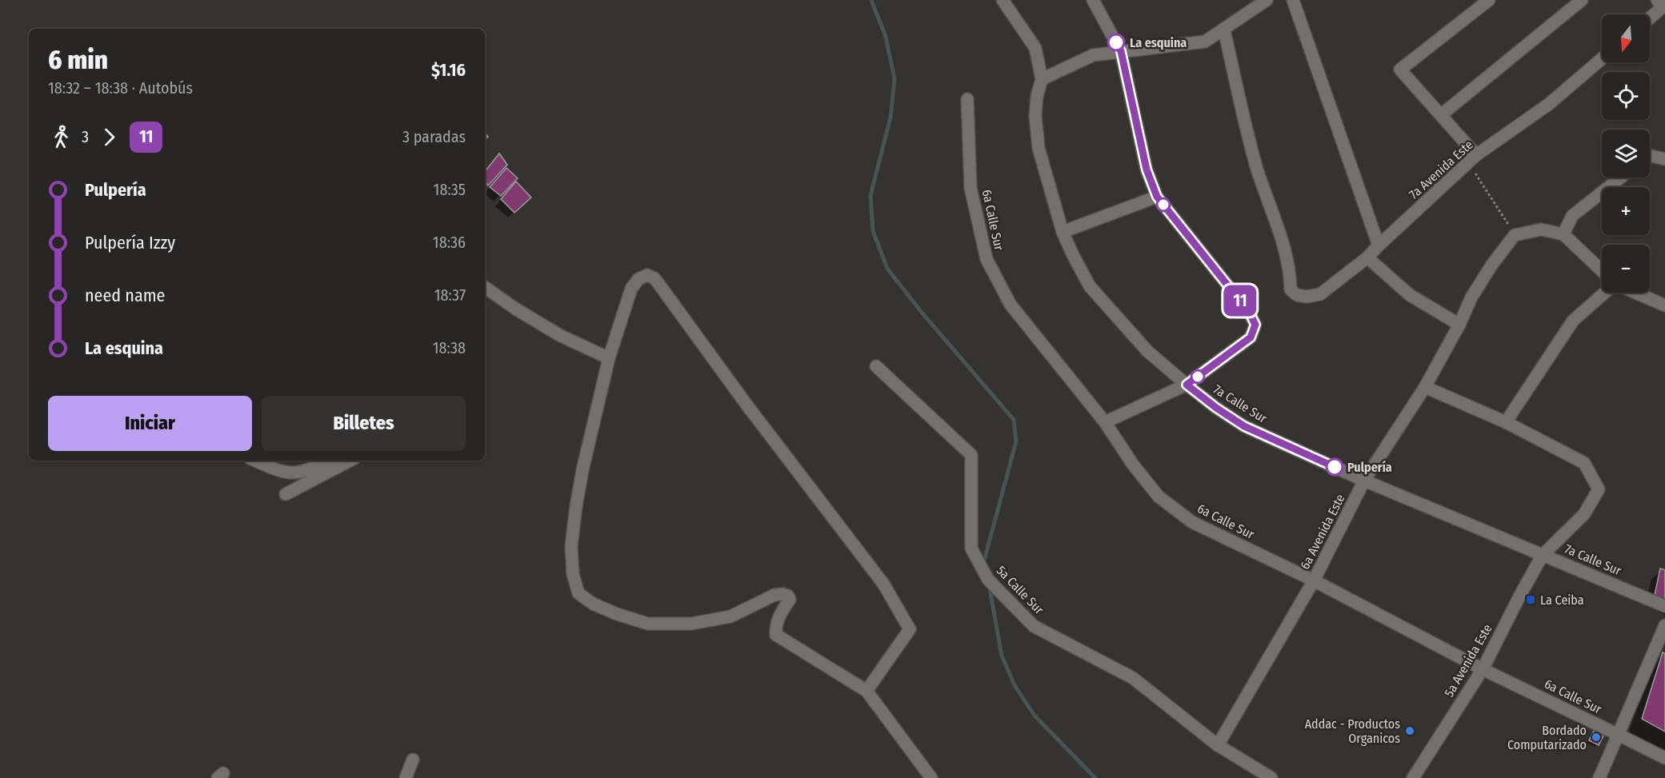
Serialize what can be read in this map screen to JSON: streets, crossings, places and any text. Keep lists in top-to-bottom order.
{
  "streets": {
    "street": [
      "7a Avenida Este",
      "6a Calle Sur",
      "7a Calle Sur",
      "6a Avenida Este",
      "5a Calle Sur",
      "5a Avenida Este"
    ]
  },
  "crossings": [
    ["6a Calle Sur", "6a Avenida Este"],
    ["6a Calle Sur", "5a Avenida Este"],
    ["7a Calle Sur", "6a Avenida Este"],
    ["7a Calle Sur", "5a Avenida Este"],
    ["6a Avenida Este", "5a Calle Sur"]
  ],
  "places": {
    "other": [
      "La esquina",
      "Pulpería",
      "Addac - Productos Organicos",
      "Bordado Computarizado"
    ],
    "transit": ["La Ceiba"]
  },
  "lines": ["bus line 11"],
  "north": "bottom",
  "page": {
    "on_map": "11",
    "map_buttons": ["+", "−"],
    "heading": ["6 min", "18:32 – 18:38 · Autobús", "$1.16"],
    "legs": ["3", "11", "3 paradas"],
    "list": [
      {
        "name": "Pulpería",
        "value": "18:35"
      },
      {
        "name": "Pulpería Izzy",
        "value": "18:36"
      },
      {
        "name": "need name",
        "value": "18:37"
      },
      {
        "name": "La esquina",
        "value": "18:38"
      }
    ],
    "buttons": ["Iniciar", "Billetes"]
  }
}
